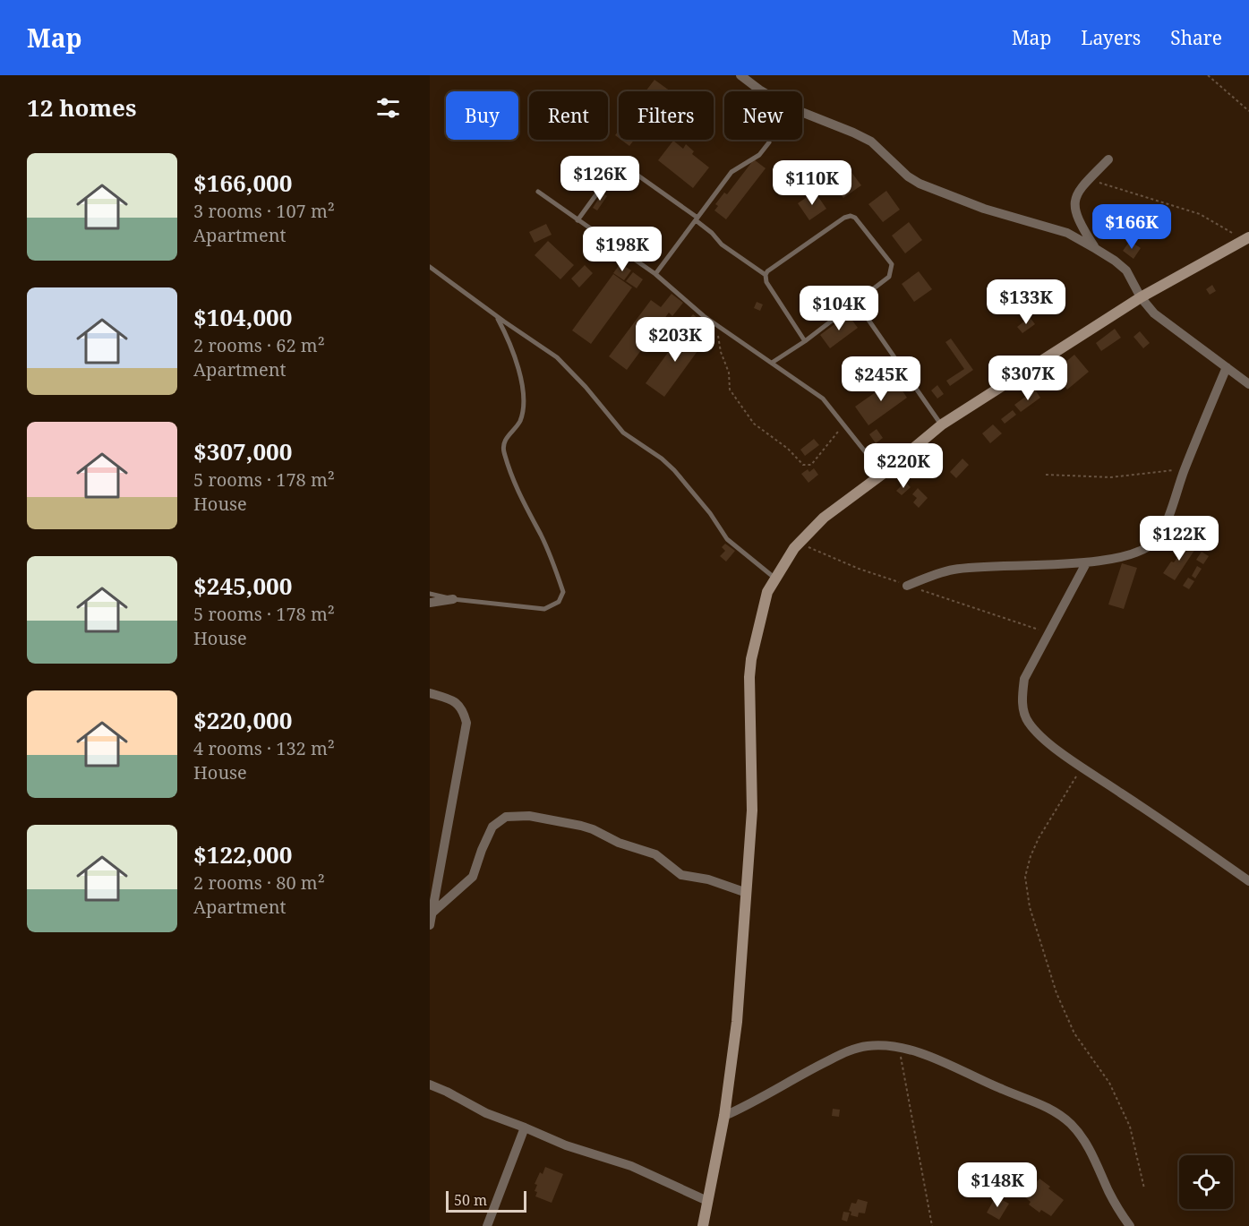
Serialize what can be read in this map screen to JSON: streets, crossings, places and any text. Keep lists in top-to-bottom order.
{
  "scale_bar": "50 m",
  "page": {
    "header": "Map",
    "nav": ["Map", "Layers", "Share"],
    "heading": "12 homes",
    "chip": [
      "Buy",
      "Rent",
      "Filters",
      "New"
    ],
    "list": [
      {
        "name": "$166,000",
        "note": "3 rooms · 107 m² · Apartment"
      },
      {
        "name": "$104,000",
        "note": "2 rooms · 62 m² · Apartment"
      },
      {
        "name": "$307,000",
        "note": "5 rooms · 178 m² · House"
      },
      {
        "name": "$245,000",
        "note": "5 rooms · 178 m² · House"
      },
      {
        "name": "$220,000",
        "note": "4 rooms · 132 m² · House"
      },
      {
        "name": "$122,000",
        "note": "2 rooms · 80 m² · Apartment"
      }
    ],
    "price": [
      "$126K",
      "$110K",
      "$166K",
      "$198K",
      "$133K",
      "$104K",
      "$203K",
      "$307K",
      "$245K",
      "$220K",
      "$122K",
      "$148K"
    ],
    "scale": "50 m"
  }
}
